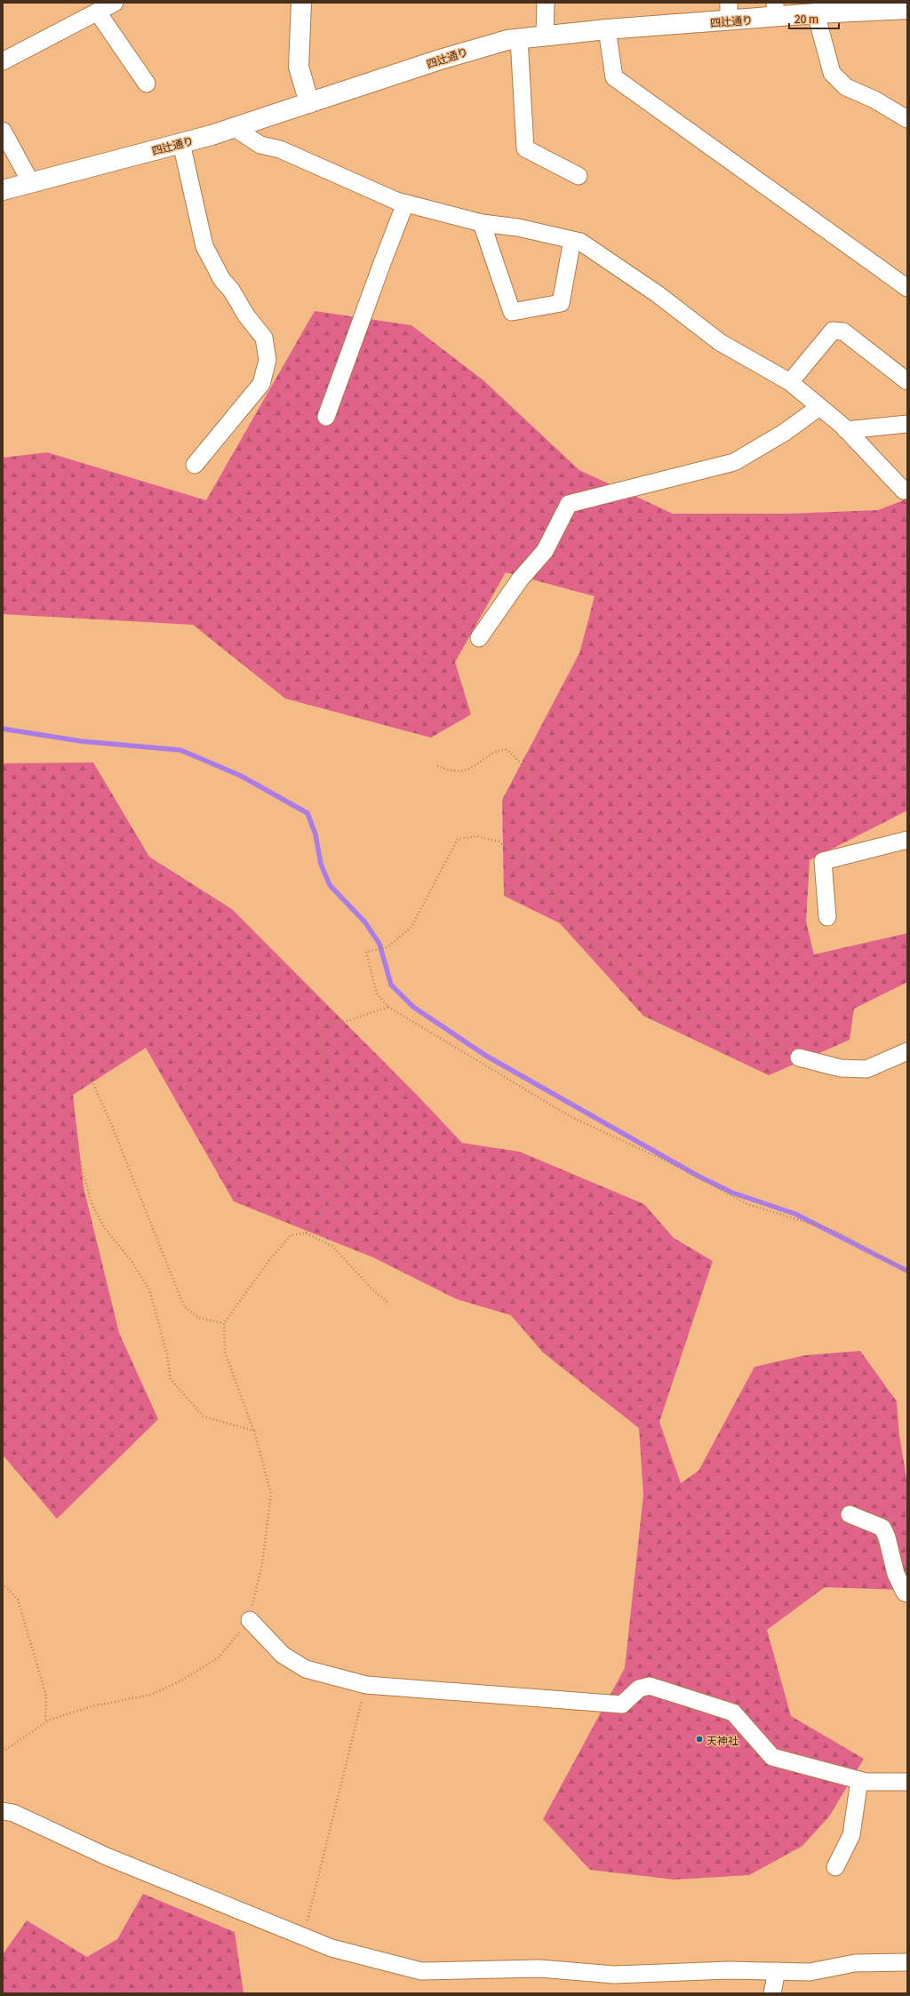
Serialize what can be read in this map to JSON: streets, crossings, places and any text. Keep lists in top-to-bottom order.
{
  "streets": {
    "street": ["四辻通り"]
  },
  "places": ["天神社"],
  "scale_bar": "20 m"
}
